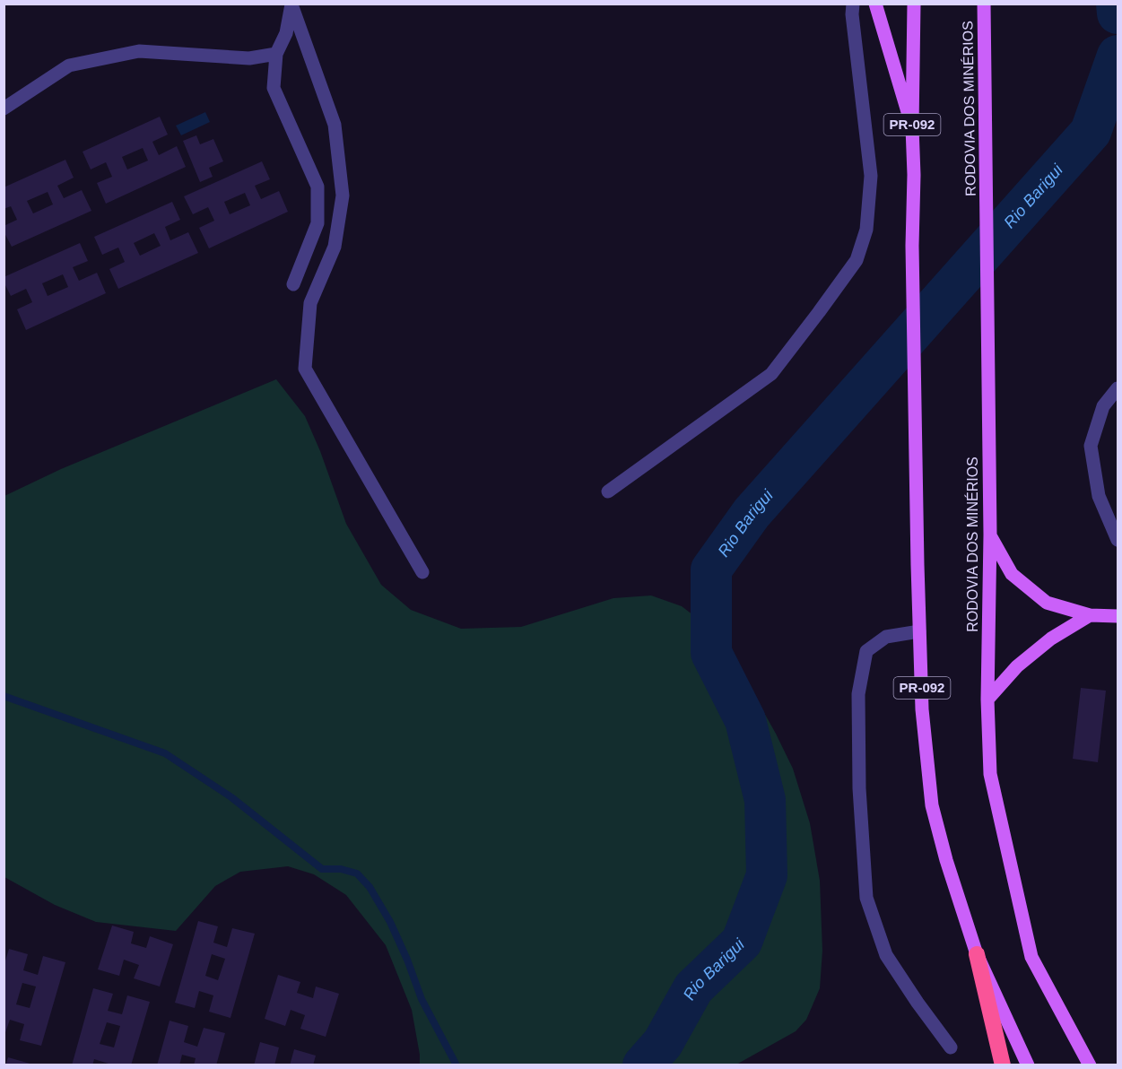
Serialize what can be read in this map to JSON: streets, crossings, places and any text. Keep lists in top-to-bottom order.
{
  "streets": {
    "main road": ["RODOVIA DOS MINÉRIOS", "PR-092"]
  },
  "water": ["Rio Barigui"]
}
